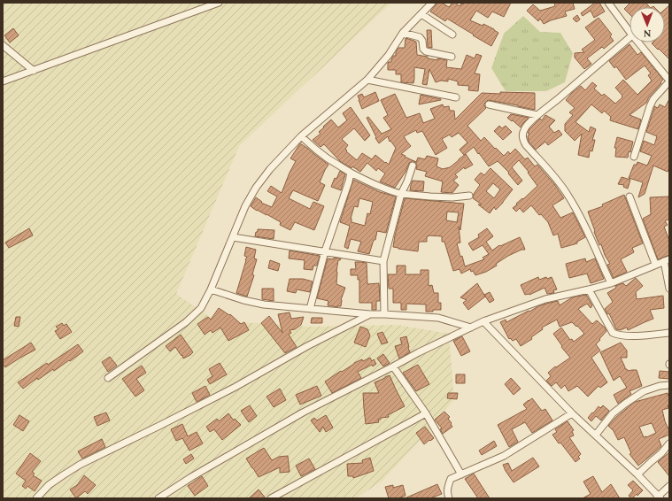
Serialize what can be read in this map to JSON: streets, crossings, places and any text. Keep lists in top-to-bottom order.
{
  "north": "bottom"
}
